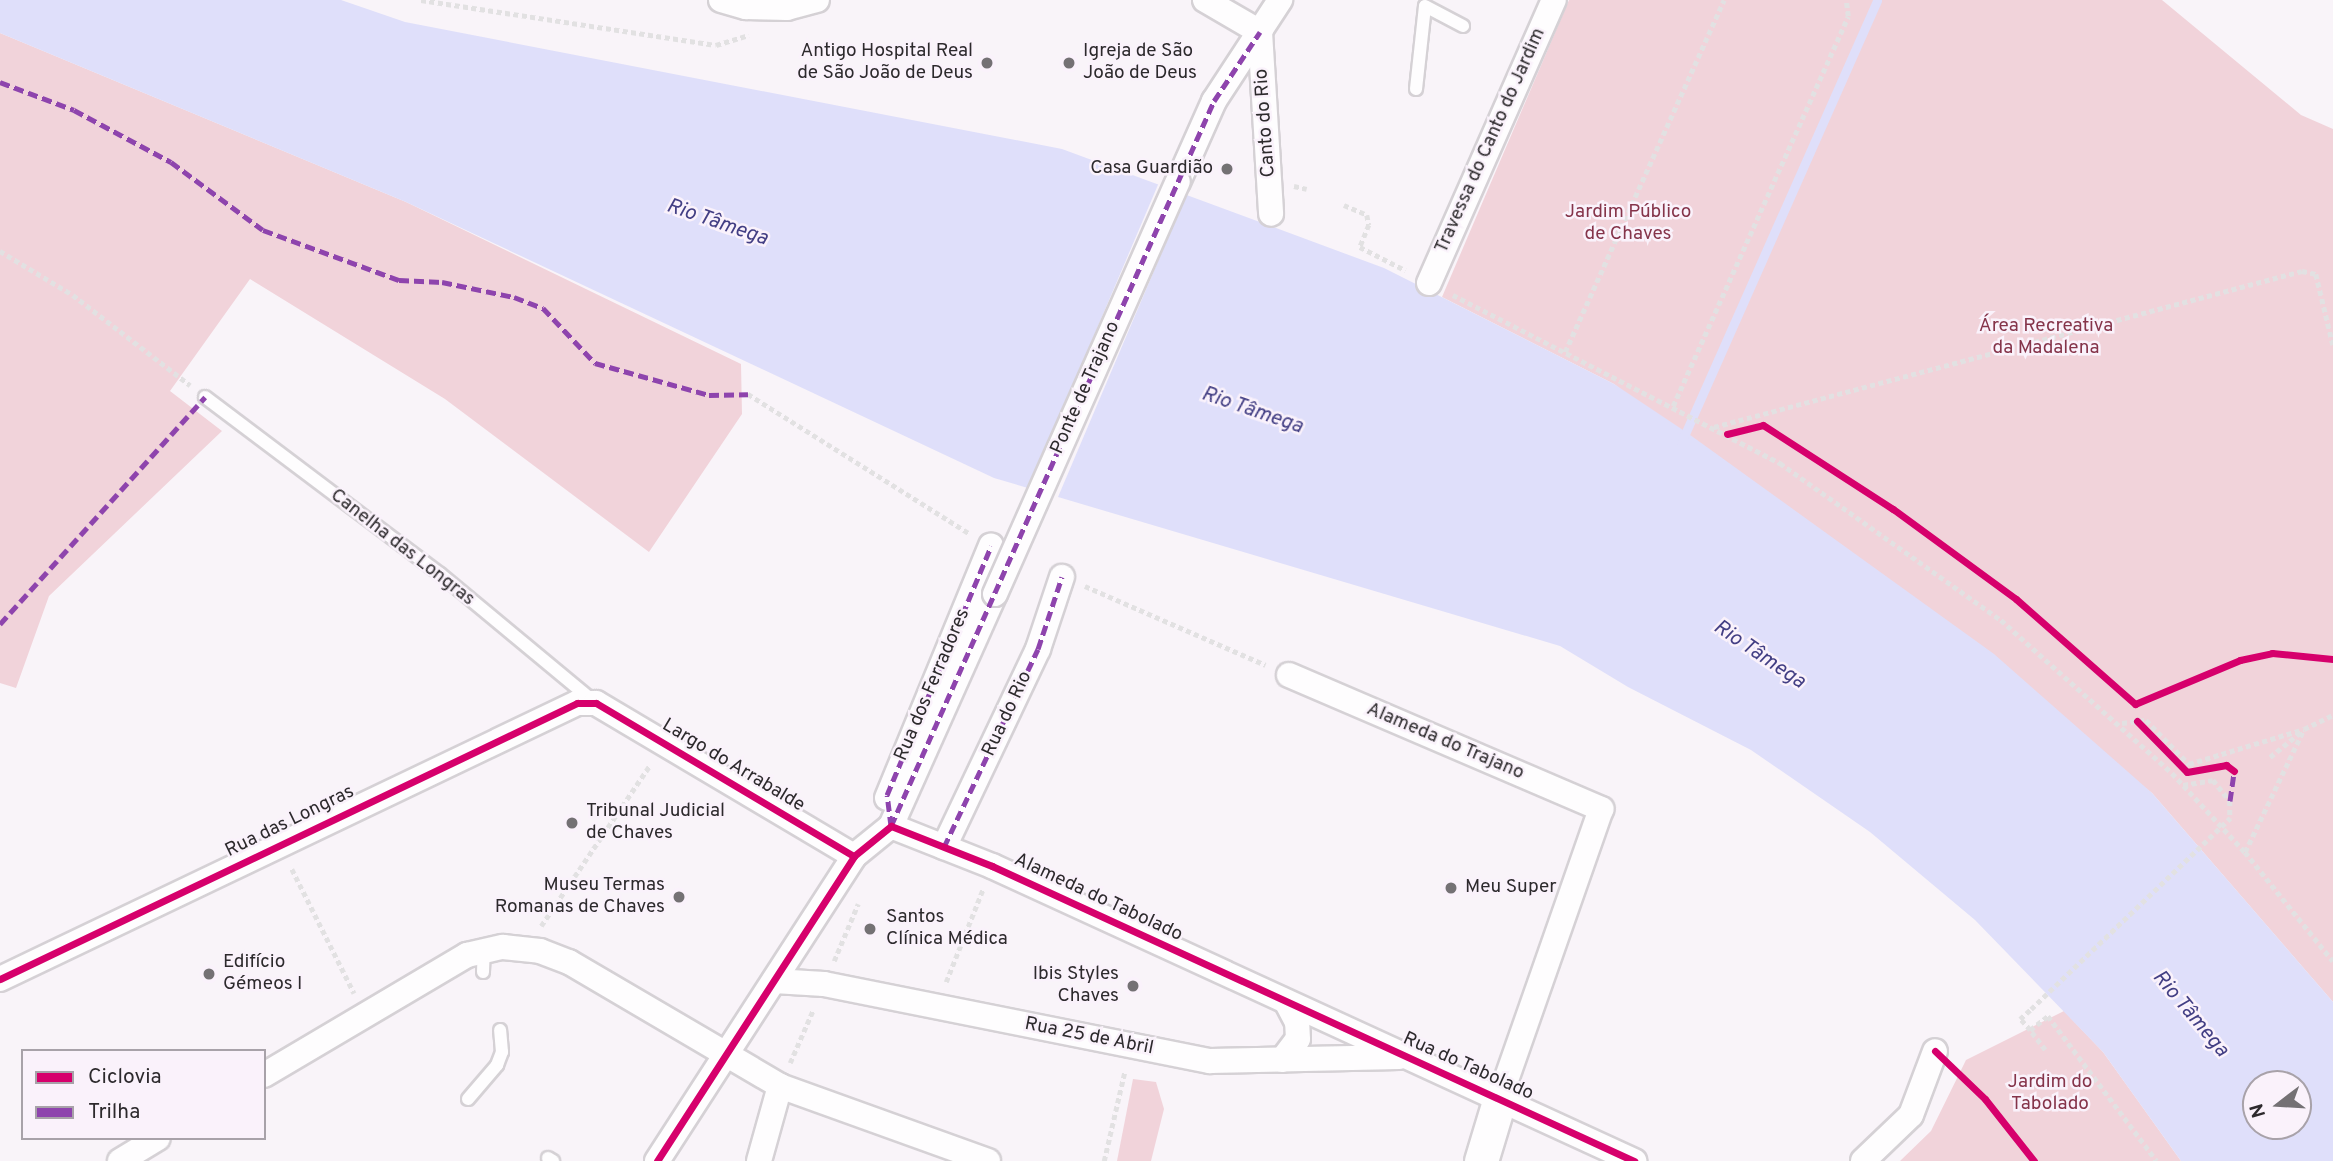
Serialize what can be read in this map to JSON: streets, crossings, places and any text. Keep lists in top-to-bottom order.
{
  "streets": {
    "street": [
      "Canto do Rio",
      "Travessa do Canto do Jardim",
      "Ponte de Trajano",
      "Rua dos Ferradores",
      "Rua do Rio",
      "Alameda do Trajano",
      "Largo do Arrabalde",
      "Rua das Longras",
      "Alameda do Tabolado",
      "Rua 25 de Abril",
      "Rua do Tabolado"
    ],
    "lane": ["Canelha das Longras"]
  },
  "crossings": [
    ["Canto do Rio", "Ponte de Trajano"],
    ["Ponte de Trajano", "Rua dos Ferradores"],
    ["Ponte de Trajano", "Alameda do Tabolado"],
    ["Canelha das Longras", "Largo do Arrabalde"],
    ["Canelha das Longras", "Rua das Longras"],
    ["Rua dos Ferradores", "Alameda do Tabolado"],
    ["Rua do Rio", "Alameda do Tabolado"],
    ["Alameda do Trajano", "Rua do Tabolado"],
    ["Largo do Arrabalde", "Rua das Longras"],
    ["Alameda do Tabolado", "Rua do Tabolado"],
    ["Rua 25 de Abril", "Rua do Tabolado"]
  ],
  "water": ["Rio Tâmega"],
  "parks": ["Jardim Público de Chaves", "Área Recreativa da Madalena", "Jardim do Tabolado"],
  "places": [
    "Antigo Hospital Real de São João de Deus",
    "Igreja de São João de Deus",
    "Casa Guardião",
    "Tribunal Judicial de Chaves",
    "Meu Super",
    "Museu Termas Romanas de Chaves",
    "Santos Clínica Médica",
    "Edifício Gémeos I",
    "Ibis Styles Chaves"
  ],
  "legend": ["Ciclovia", "Trilha"],
  "north": "left"
}
